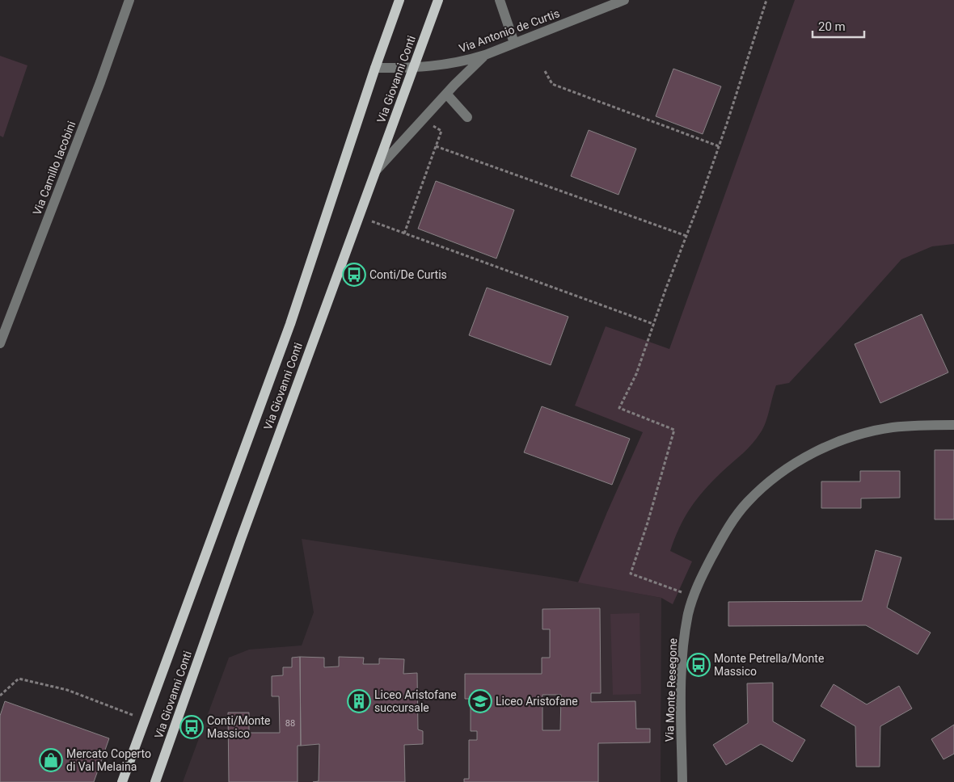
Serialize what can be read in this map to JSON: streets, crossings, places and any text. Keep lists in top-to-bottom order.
{
  "streets": {
    "main road": ["Via Giovanni Conti"],
    "street": ["Via Antonio de Curtis", "Via Camillo Iacobini", "Via Monte Resegone"]
  },
  "crossings": [
    ["Via Antonio de Curtis", "Via Giovanni Conti"]
  ],
  "places": {
    "bus stop": ["Conti/De Curtis", "Monte Petrella/Monte Massico", "Conti/Monte Massico"],
    "building": ["Liceo Aristofane succursale"],
    "school or university": ["Liceo Aristofane"],
    "shop": ["Mercato Coperto di Val Melaina"]
  },
  "house_numbers": ["88"],
  "scale_bar": "20 m"
}
